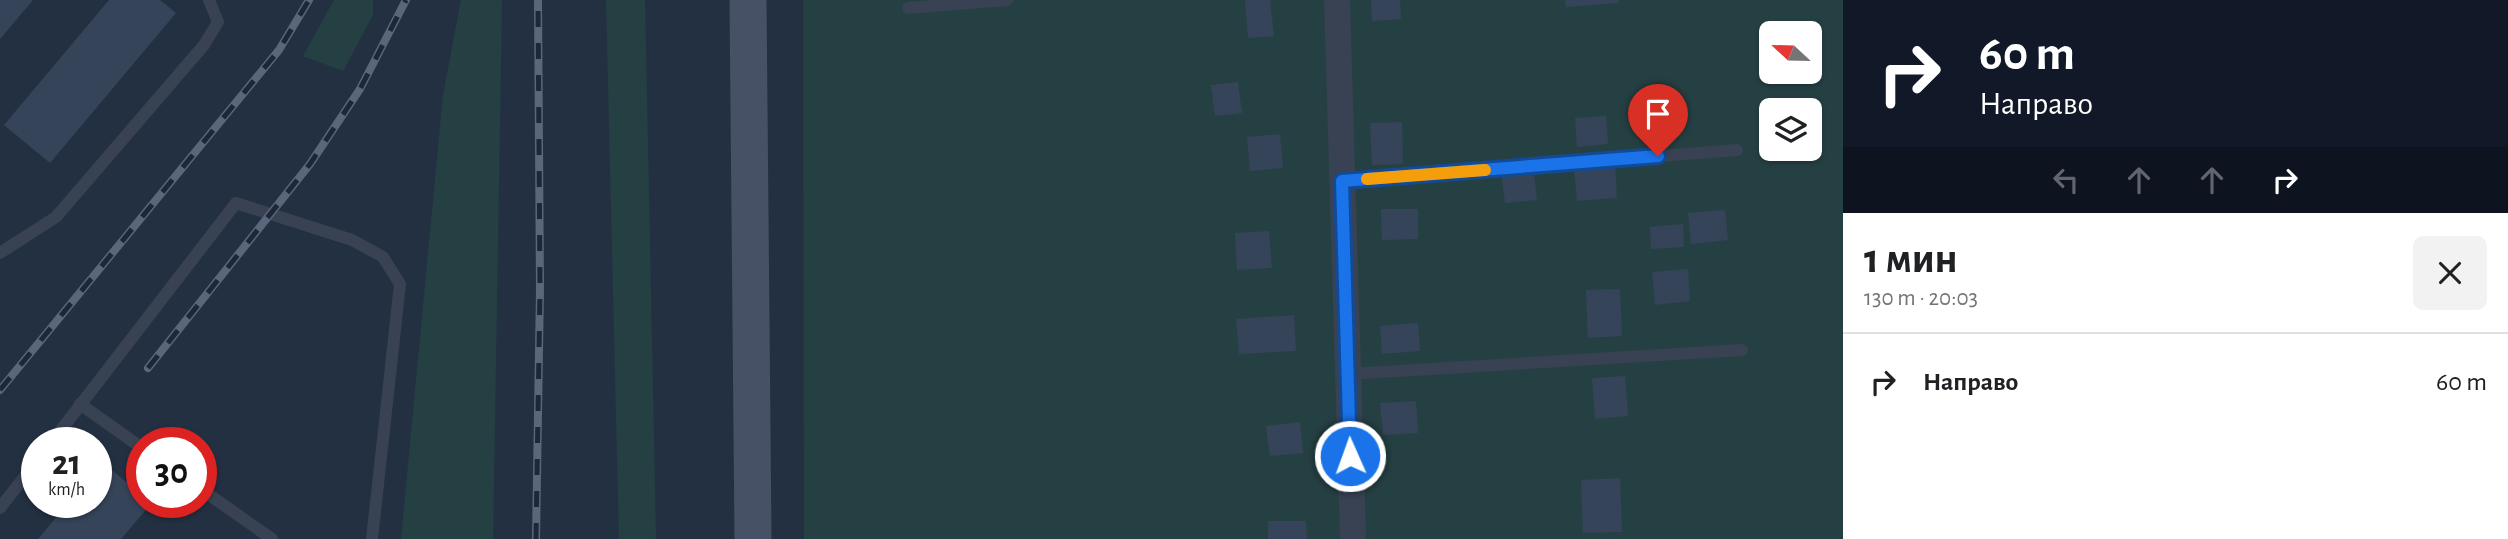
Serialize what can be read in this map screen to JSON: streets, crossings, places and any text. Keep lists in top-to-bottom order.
{
  "north": "left",
  "page": {
    "turn": ["60 m", "Направо"],
    "heading": ["1 мин", "130 m · 20:03"],
    "list": [
      {
        "name": "Направо",
        "value": "60 m"
      }
    ],
    "speed": "21 km/h",
    "limit": "30"
  }
}
